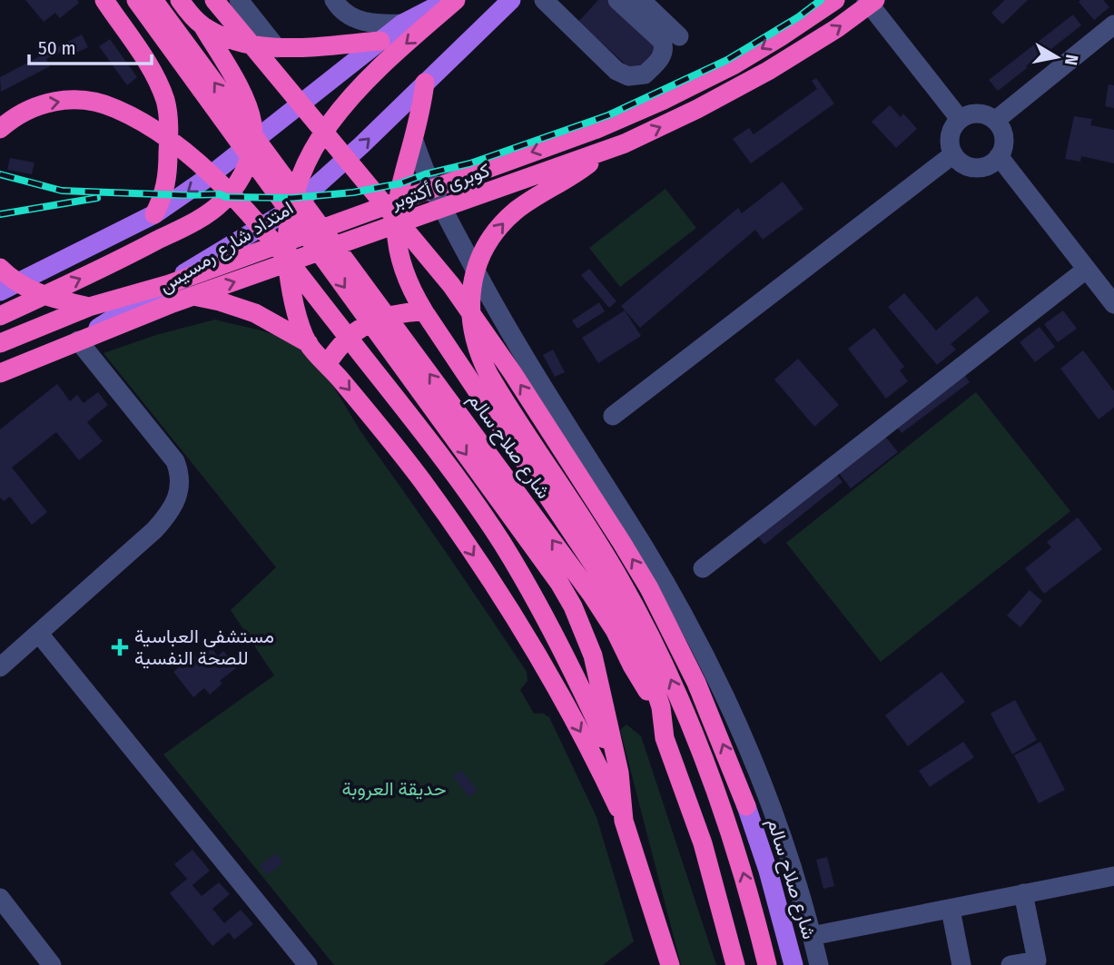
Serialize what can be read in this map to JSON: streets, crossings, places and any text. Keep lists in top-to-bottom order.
{
  "streets": {
    "highway": ["كوبرى 6 أكتوبر", "شارع صلاح سالم"],
    "main road": ["امتداد شارع رمسيس"]
  },
  "parks": ["حديقة العروبة"],
  "places": {
    "health": ["مستشفى العباسية للصحة النفسية"]
  },
  "scale_bar": "50 m",
  "north": "right"
}
